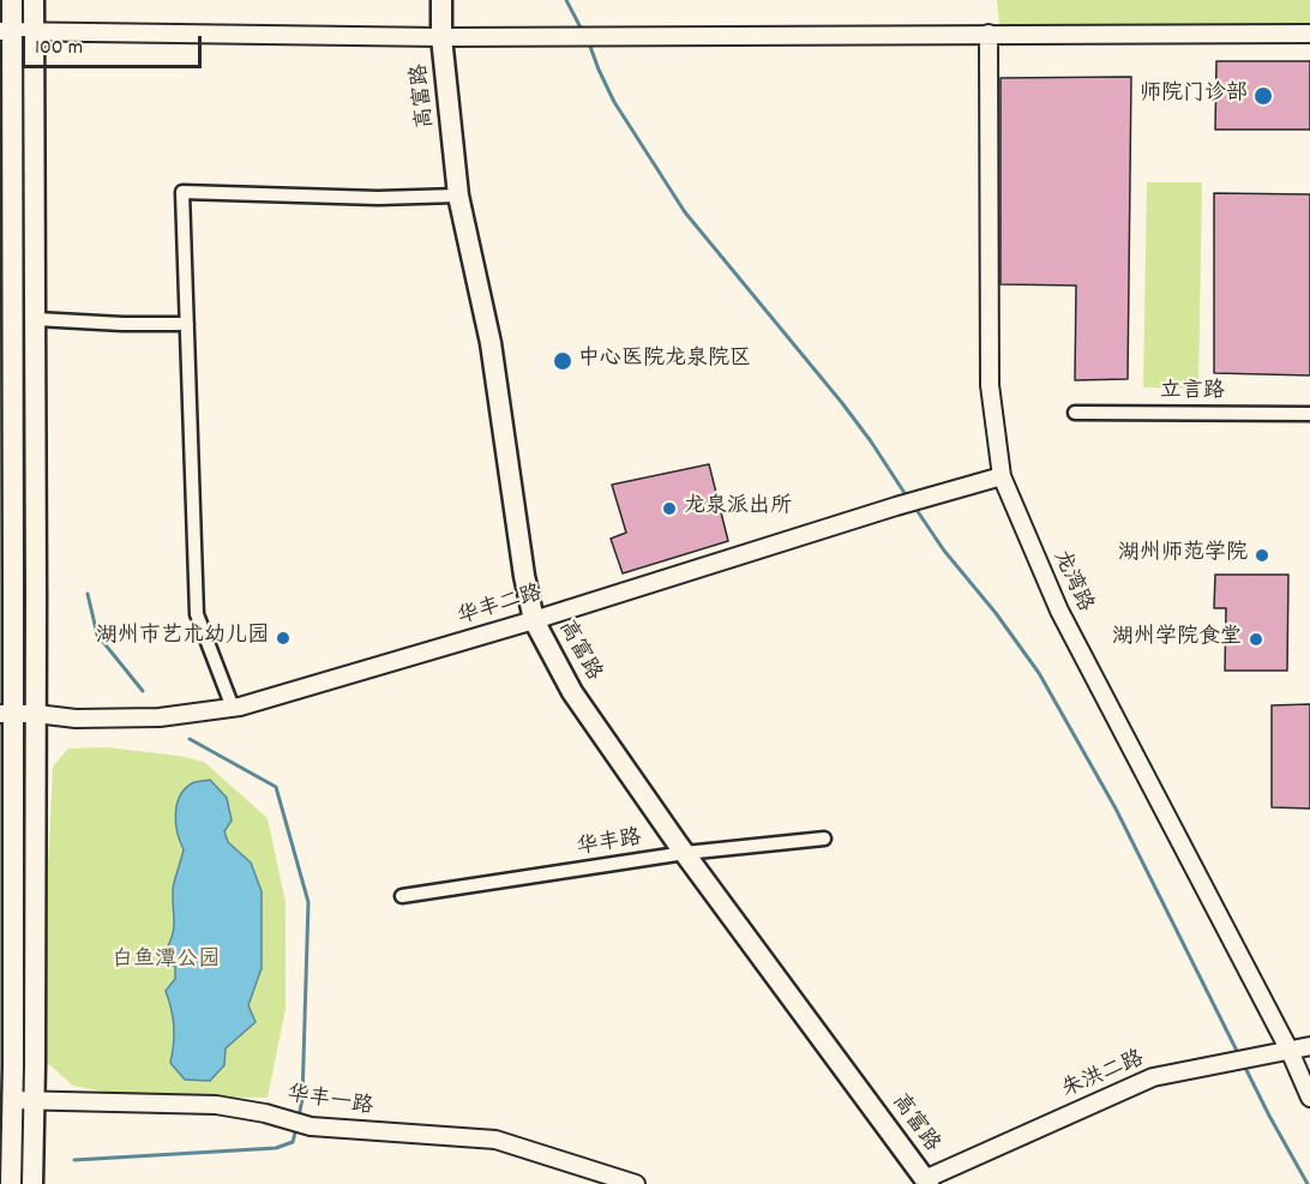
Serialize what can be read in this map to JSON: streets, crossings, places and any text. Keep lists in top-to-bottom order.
{
  "streets": {
    "main road": ["高富路"],
    "street": [
      "立言路",
      "龙湾路",
      "华丰二路",
      "华丰路",
      "朱洪二路",
      "华丰一路"
    ]
  },
  "crossings": [
    ["高富路", "华丰二路"],
    ["高富路", "华丰路"],
    ["高富路", "朱洪二路"],
    ["龙湾路", "华丰二路"],
    ["龙湾路", "朱洪二路"]
  ],
  "parks": ["白鱼潭公园"],
  "places": [
    "师院门诊部",
    "中心医院龙泉院区",
    "龙泉派出所",
    "湖州师范学院",
    "湖州市艺术幼儿园",
    "湖州学院食堂"
  ],
  "scale_bar": "100 m"
}
